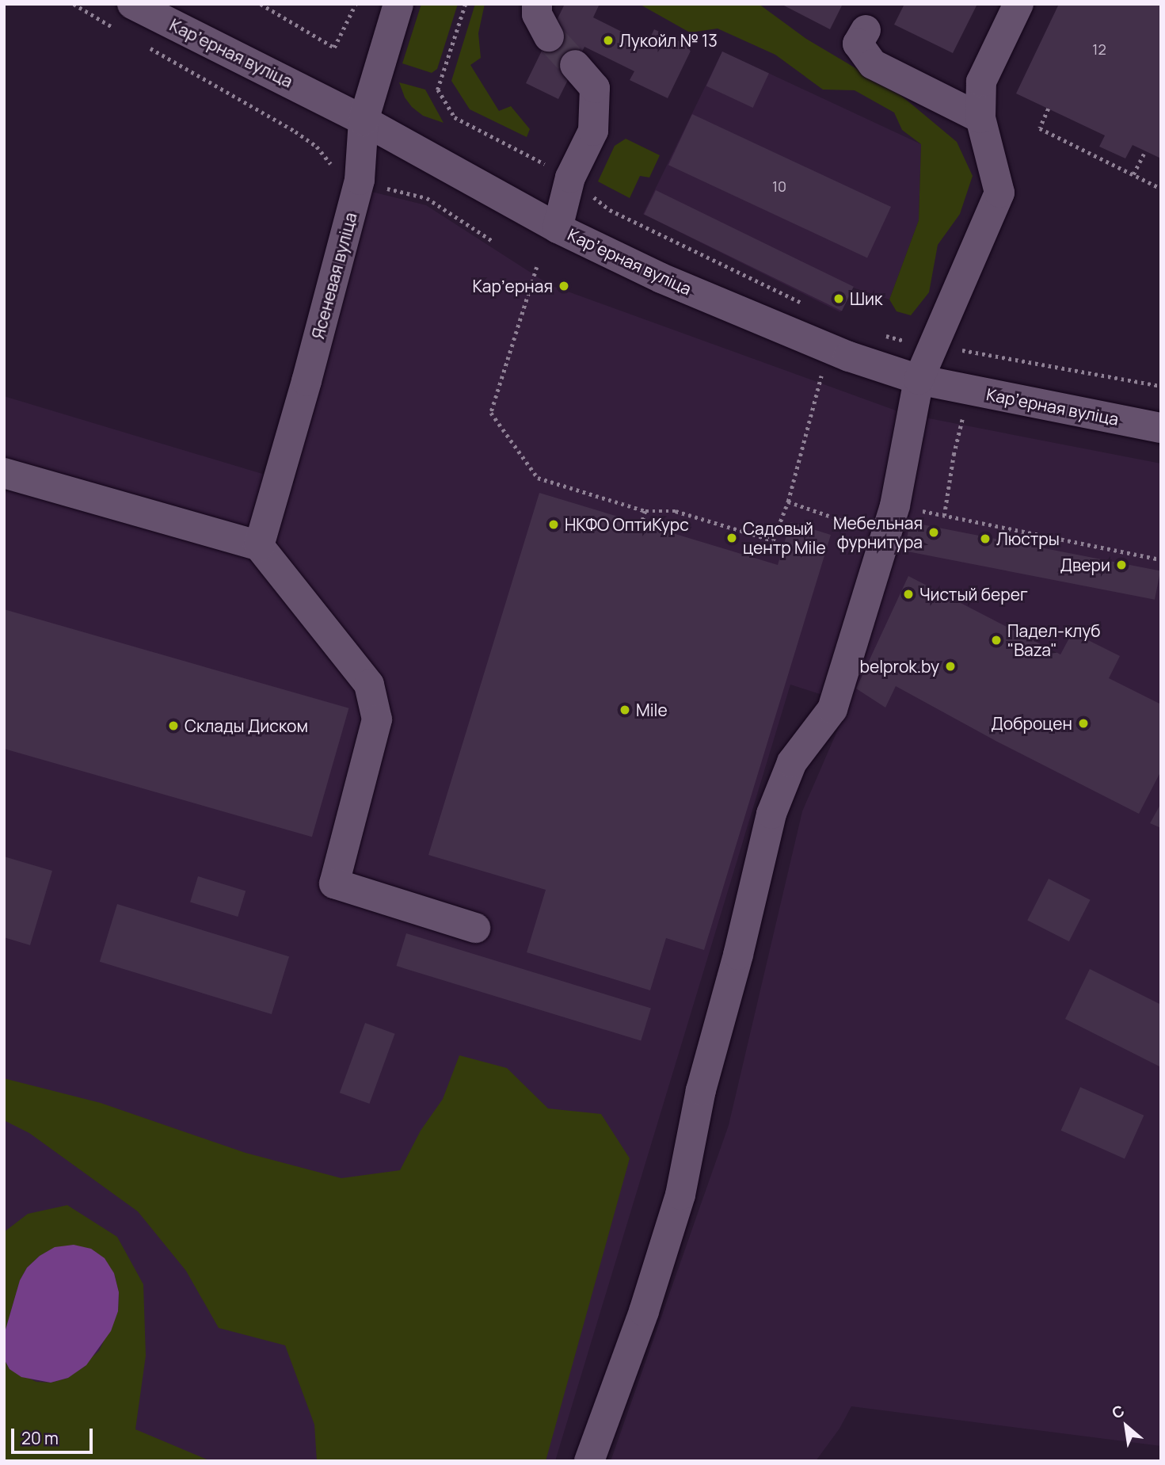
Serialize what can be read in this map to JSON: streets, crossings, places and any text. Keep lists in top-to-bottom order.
{
  "streets": {
    "street": ["Карʼерная вуліца", "Ясеневая вуліца"]
  },
  "crossings": [
    ["Карʼерная вуліца", "Ясеневая вуліца"]
  ],
  "places": [
    "Лукойл № 13",
    "Карʼерная",
    "Шик",
    "НКФО ОптиКурс",
    "Мебельная фурнитура",
    "Садовый центр Mile",
    "Люстры",
    "Двери",
    "Чистый берег",
    "Падел-клуб \"Baza\"",
    "belprok.by",
    "Mile",
    "Доброцен",
    "Склады Диском"
  ],
  "house_numbers": ["12", "10"],
  "scale_bar": "20 m",
  "north": "top left"
}
